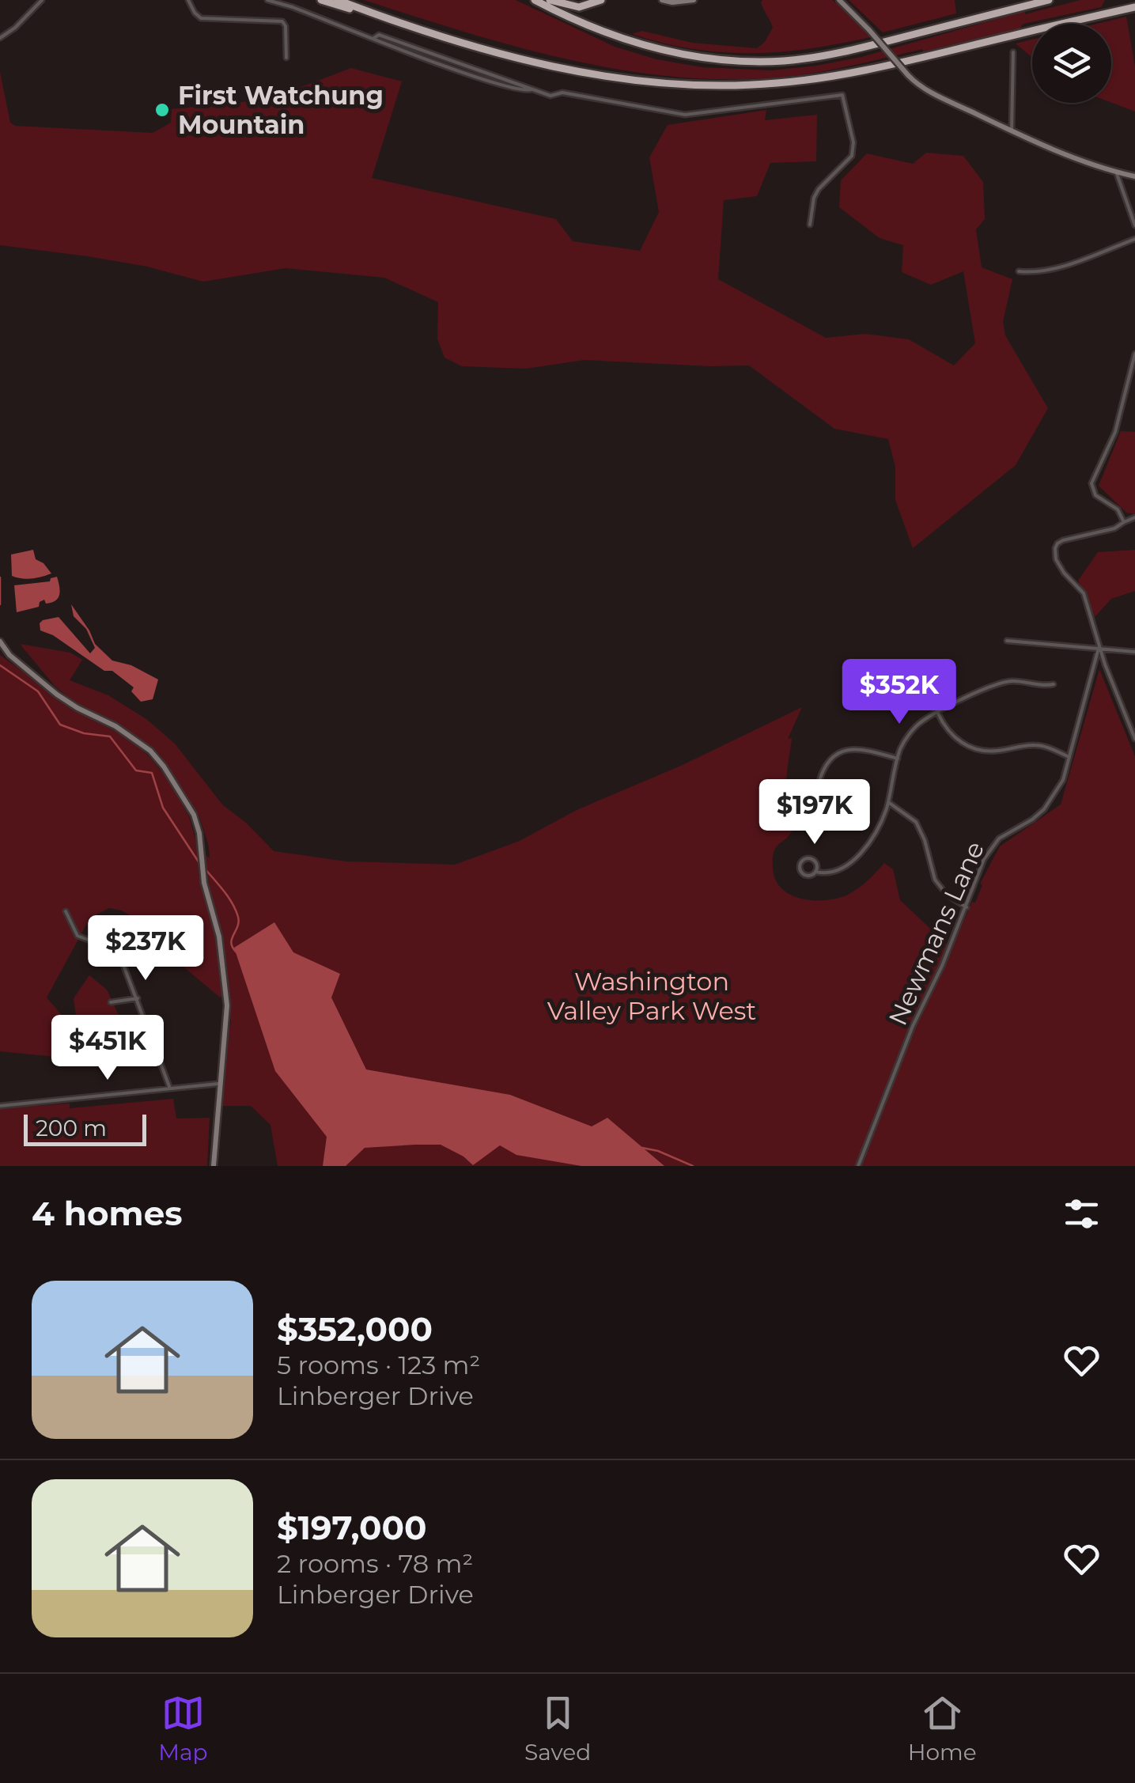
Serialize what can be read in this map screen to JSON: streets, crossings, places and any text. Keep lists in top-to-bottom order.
{
  "streets": {
    "street": ["Newmans Lane"]
  },
  "parks": ["Washington Valley Park West"],
  "places": ["First Watchung Mountain"],
  "scale_bar": "200 m",
  "page": {
    "price": [
      "$352K",
      "$197K",
      "$237K",
      "$451K"
    ],
    "scale": "200 m",
    "heading": "4 homes",
    "list": [
      {
        "name": "$352,000",
        "note": "5 rooms · 123 m² · Linberger Drive"
      },
      {
        "name": "$197,000",
        "note": "2 rooms · 78 m² · Linberger Drive"
      }
    ],
    "tabs": ["Map", "Saved", "Home"]
  }
}
